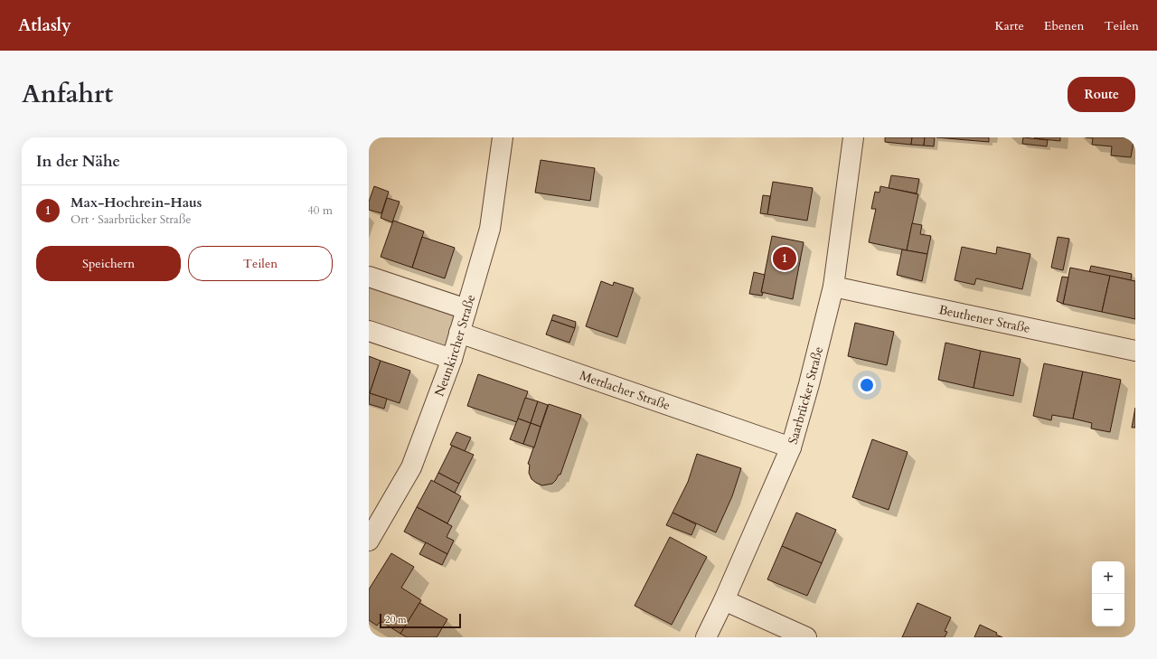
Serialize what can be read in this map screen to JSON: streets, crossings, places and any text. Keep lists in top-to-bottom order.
{
  "streets": {
    "street": [
      "Beuthener Straße",
      "Neunkircher Straße",
      "Mettlacher Straße",
      "Saarbrücker Straße"
    ]
  },
  "crossings": [
    ["Beuthener Straße", "Saarbrücker Straße"],
    ["Neunkircher Straße", "Mettlacher Straße"],
    ["Mettlacher Straße", "Saarbrücker Straße"]
  ],
  "scale_bar": "20 m",
  "page": {
    "header": "Atlasly",
    "nav": ["Karte", "Ebenen", "Teilen"],
    "title": "Anfahrt",
    "buttons": [
      "Route",
      ["Speichern", "Teilen"]
    ],
    "heading": "In der Nähe",
    "list": [
      {
        "mark": "1",
        "name": "Max-Hochrein-Haus",
        "note": "Ort · Saarbrücker Straße",
        "value": "40 m"
      }
    ],
    "pins": "1",
    "map_buttons": ["+", "−"],
    "scale": "20 m"
  }
}
